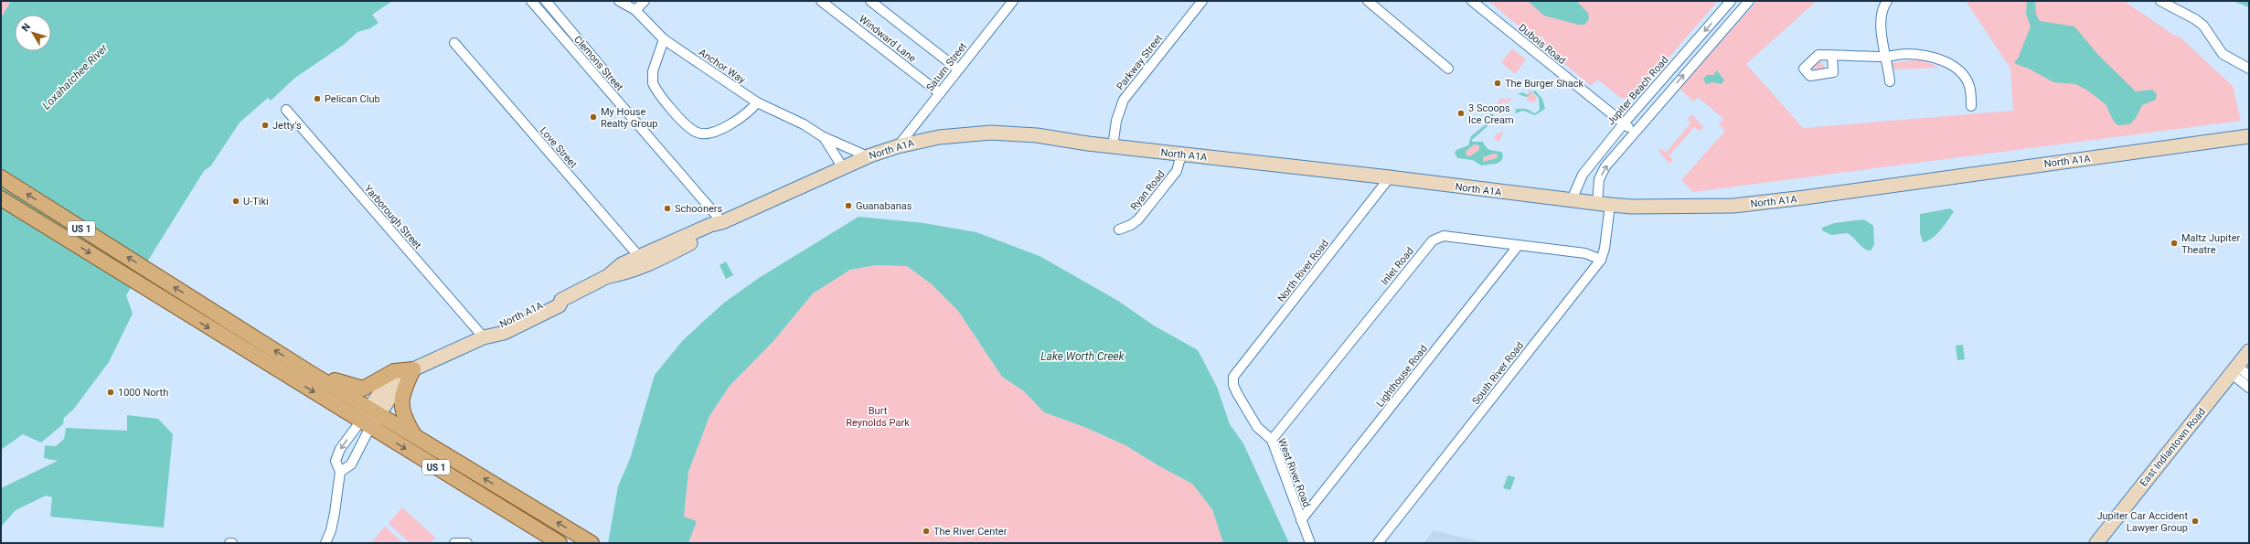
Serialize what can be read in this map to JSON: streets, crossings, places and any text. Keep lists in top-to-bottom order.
{
  "streets": {
    "main road": ["US 1"],
    "street": [
      "Windward Lane",
      "Dubois Road",
      "Parkway Street",
      "Clemons Street",
      "Anchor Way",
      "Saturn Street",
      "Jupiter Beach Road",
      "Love Street",
      "North A1A",
      "Ryan Road",
      "Yarborough Street",
      "Inlet Road",
      "North River Road",
      "South River Road",
      "Lighthouse Road",
      "East Indiantown Road",
      "West River Road"
    ]
  },
  "crossings": [
    ["Windward Lane", "Saturn Street"],
    ["Dubois Road", "Jupiter Beach Road"],
    ["Parkway Street", "North A1A"],
    ["Clemons Street", "North A1A"],
    ["Anchor Way", "North A1A"],
    ["Saturn Street", "North A1A"],
    ["Jupiter Beach Road", "North A1A"],
    ["Love Street", "North A1A"],
    ["North A1A", "Ryan Road"],
    ["North A1A", "Yarborough Street"],
    ["North A1A", "US 1"],
    ["North A1A", "North River Road"],
    ["North A1A", "South River Road"],
    ["Inlet Road", "South River Road"],
    ["Inlet Road", "Lighthouse Road"],
    ["Inlet Road", "West River Road"],
    ["North River Road", "West River Road"],
    ["Lighthouse Road", "West River Road"]
  ],
  "water": ["Loxahatchee River", "Lake Worth Creek"],
  "parks": ["Burt Reynolds Park"],
  "places": [
    "The Burger Shack",
    "Pelican Club",
    "3 Scoops Ice Cream",
    "My House Realty Group",
    "Jetty's",
    "U-Tiki",
    "Guanabanas",
    "Schooners",
    "Maltz Jupiter Theatre",
    "1000 North",
    "Jupiter Car Accident Lawyer Group",
    "The River Center"
  ],
  "north": "top left"
}
